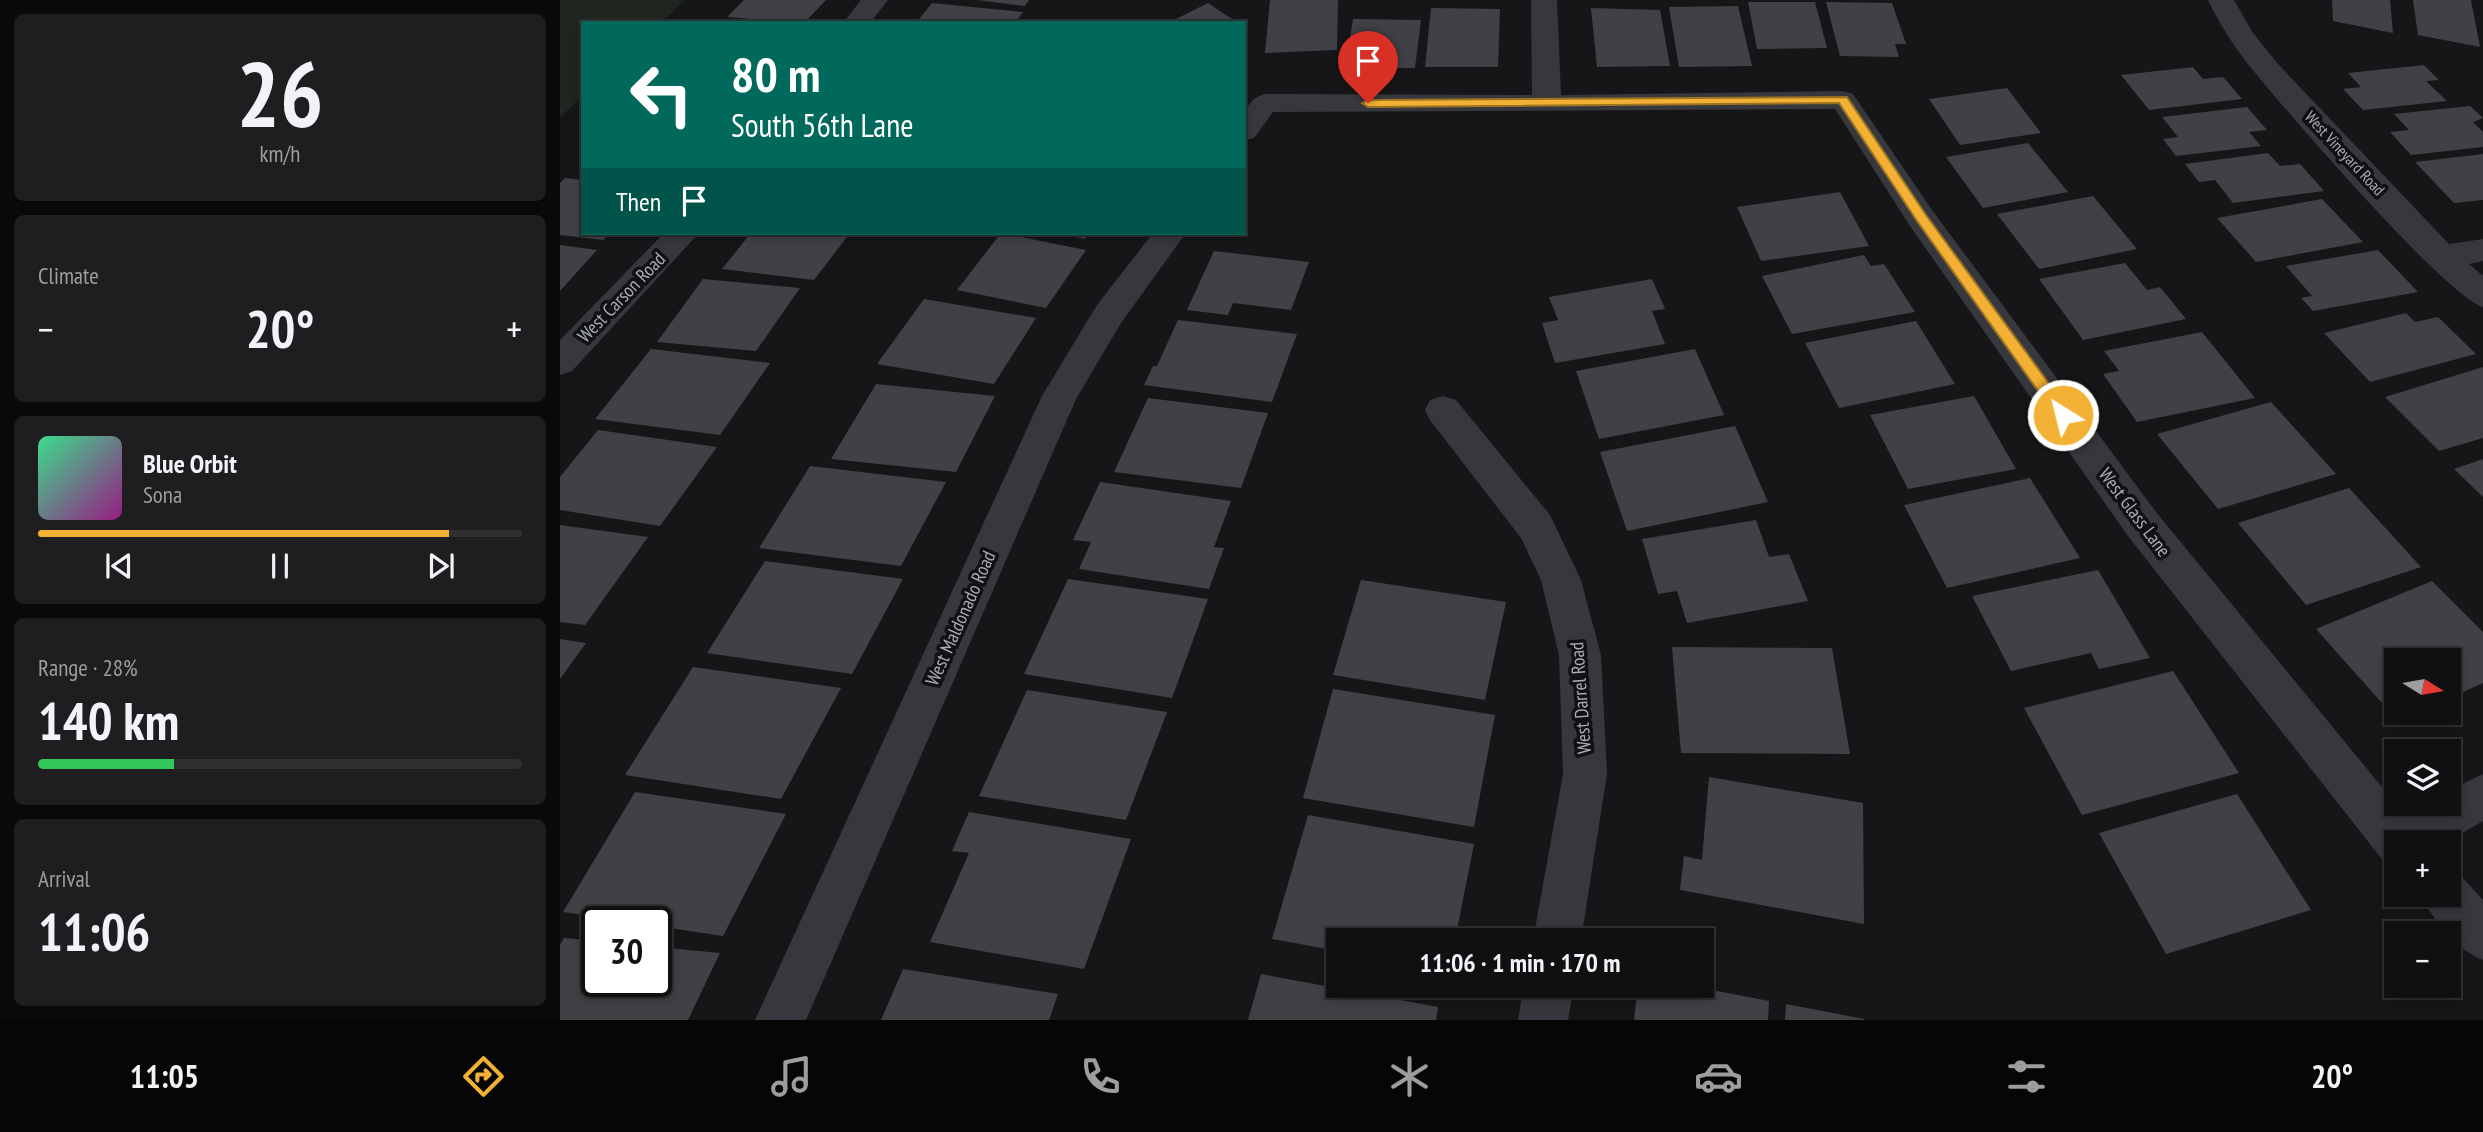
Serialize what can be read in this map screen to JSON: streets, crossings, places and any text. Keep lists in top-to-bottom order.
{
  "streets": {
    "street": [
      "West Vineyard Road",
      "West Carson Road",
      "West Glass Lane",
      "West Maldonado Road",
      "West Darrel Road"
    ]
  },
  "north": "right",
  "page": {
    "tile": [
      ["26", "km/h"],
      "Climate",
      ["Range · 28%", "140 km"],
      ["Arrival", "11:06"]
    ],
    "turn": ["80 m", "South 56th Lane"],
    "then": "Then",
    "heat": ["−", "20°", "+"],
    "song": ["Blue Orbit", "Sona"],
    "map_buttons": ["+", "−"],
    "limit": "30",
    "trip": "11:06 · 1 min · 170 m",
    "tabs": ["11:05", "20°"]
  }
}
